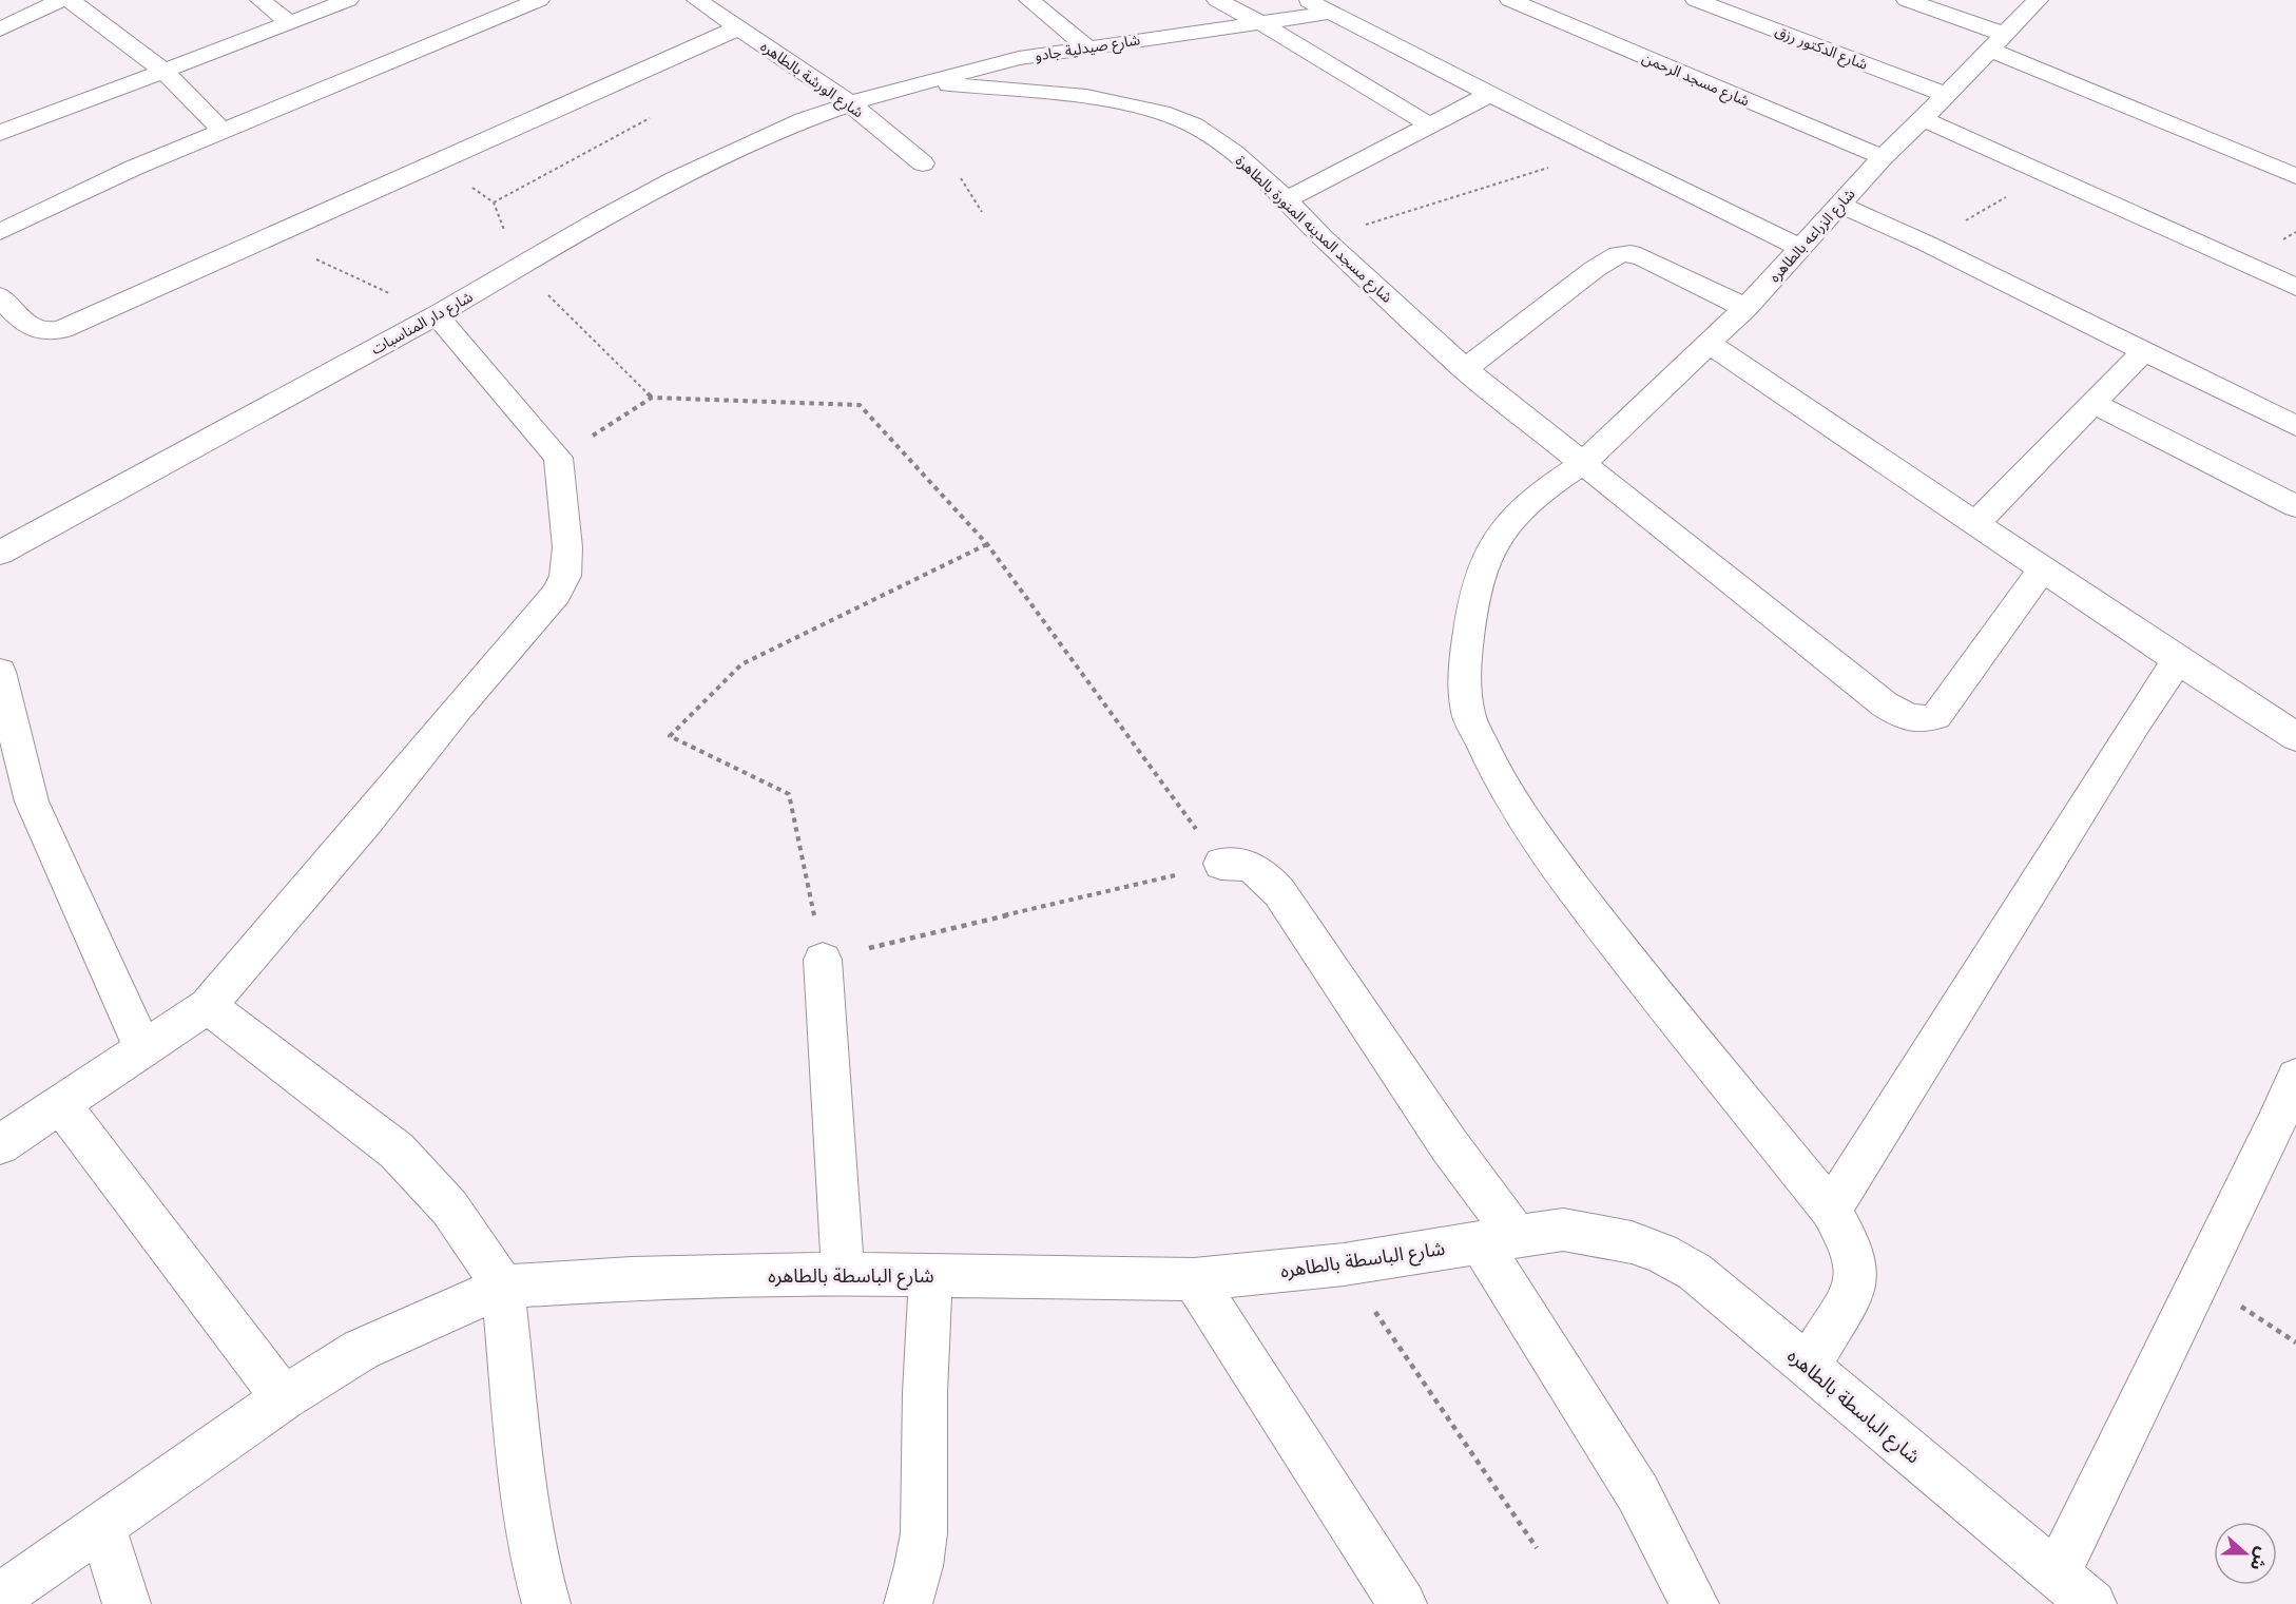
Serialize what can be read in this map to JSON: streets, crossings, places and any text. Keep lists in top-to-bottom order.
{
  "streets": {
    "street": [
      "شارع صيدلية جادو",
      "شارع الدكتور رزق",
      "شارع الورشة بالطاهره",
      "شارع مسجد الرحمن",
      "شارع مسجد المدينه المنورة بالطاهرة",
      "شارع الزراعه بالطاهره",
      "شارع دار المناسبات",
      "شارع الباسطة بالطاهره"
    ]
  },
  "crossings": [
    ["شارع صيدلية جادو", "شارع الورشة بالطاهره"],
    ["شارع صيدلية جادو", "شارع مسجد المدينه المنورة بالطاهرة"],
    ["شارع صيدلية جادو", "شارع دار المناسبات"],
    ["شارع الدكتور رزق", "شارع الزراعه بالطاهره"],
    ["شارع الورشة بالطاهره", "شارع دار المناسبات"],
    ["شارع مسجد الرحمن", "شارع الزراعه بالطاهره"],
    ["شارع مسجد المدينه المنورة بالطاهرة", "شارع الزراعه بالطاهره"],
    ["شارع الزراعه بالطاهره", "شارع الباسطة بالطاهره"]
  ],
  "north": "right"
}
